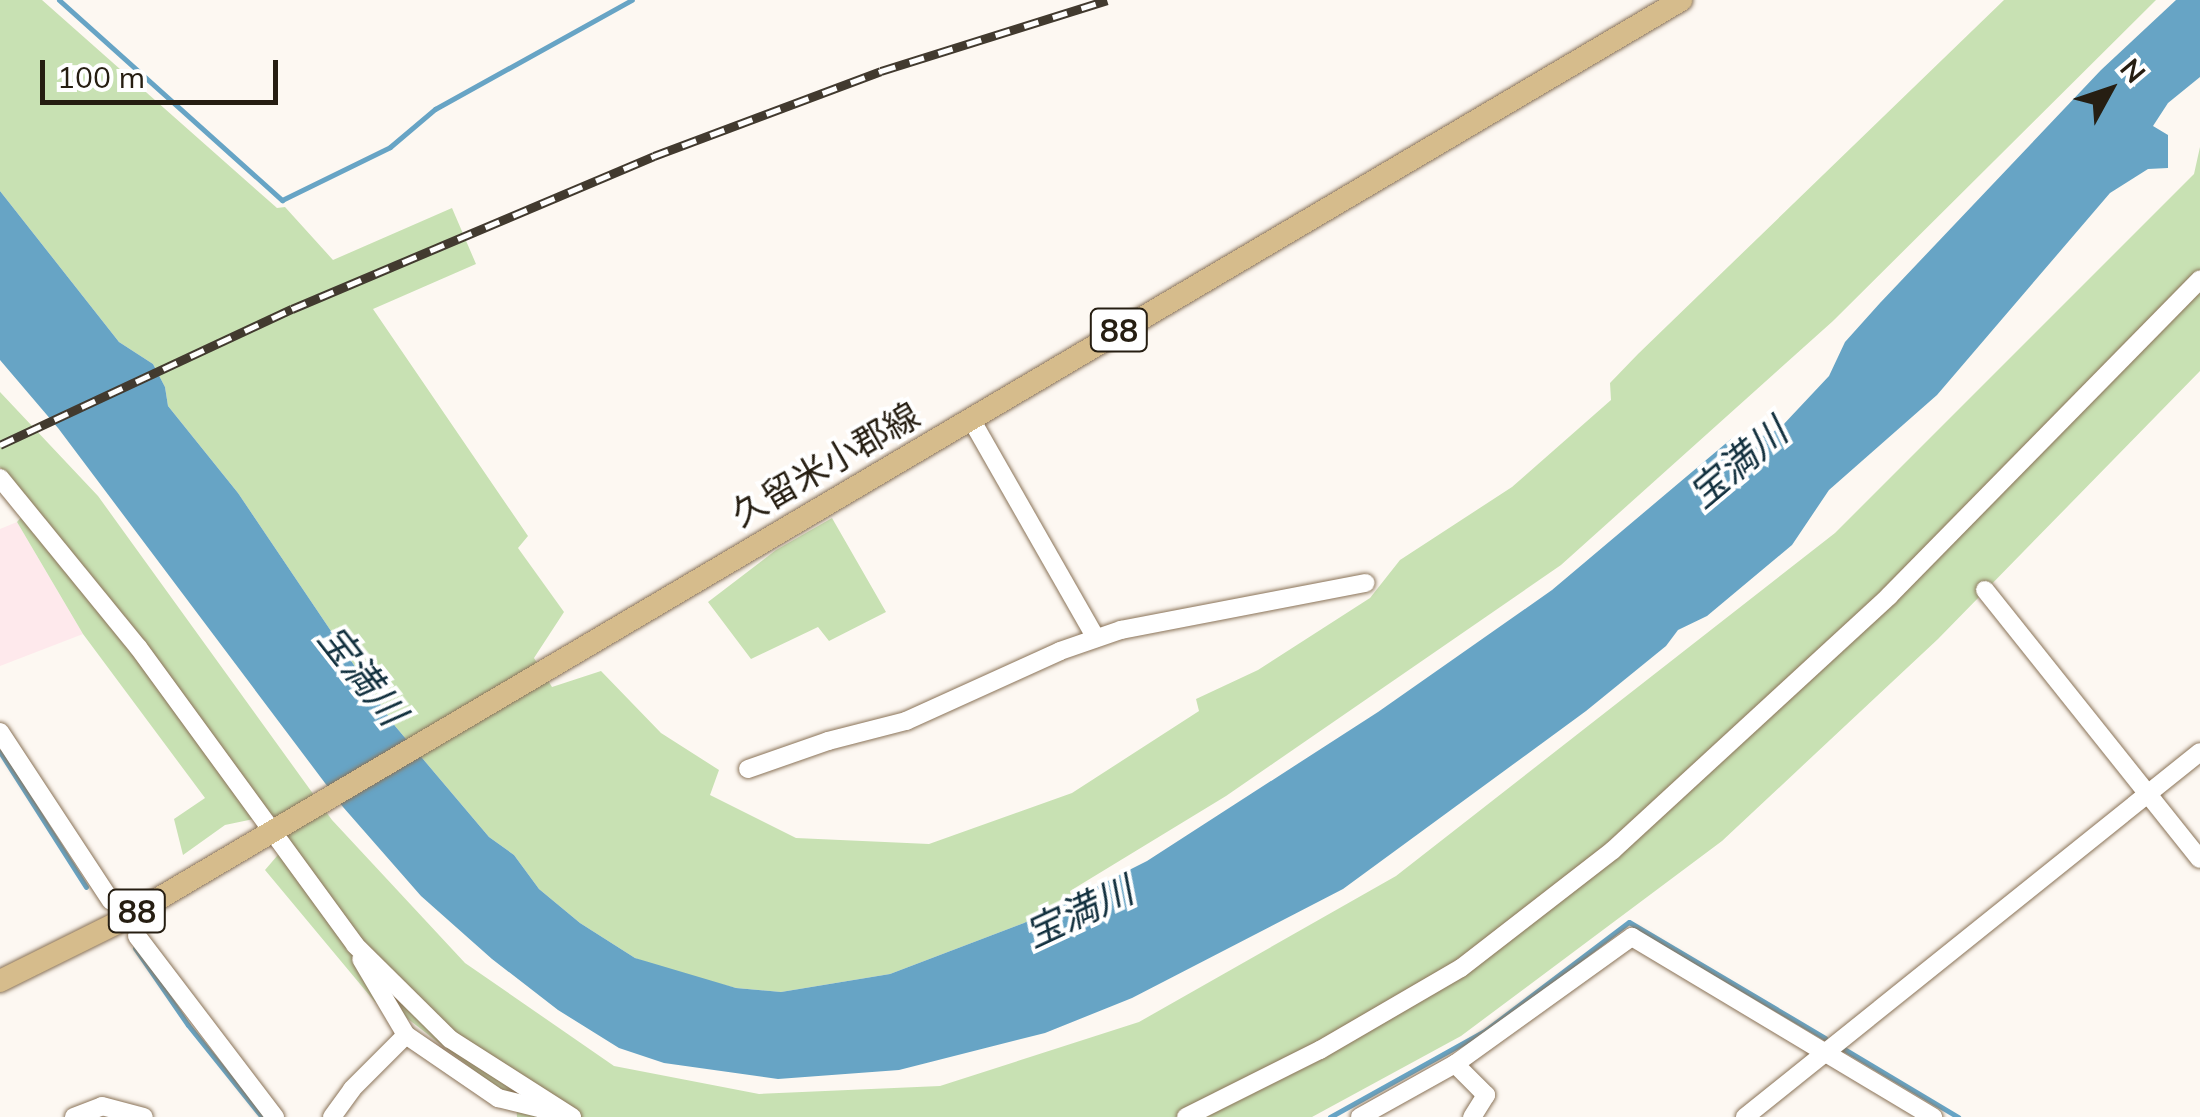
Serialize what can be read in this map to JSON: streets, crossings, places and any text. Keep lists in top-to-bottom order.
{
  "streets": {
    "main road": ["88", "久留米小郡線"]
  },
  "water": ["宝満川"],
  "scale_bar": "100 m",
  "north": "top right"
}
